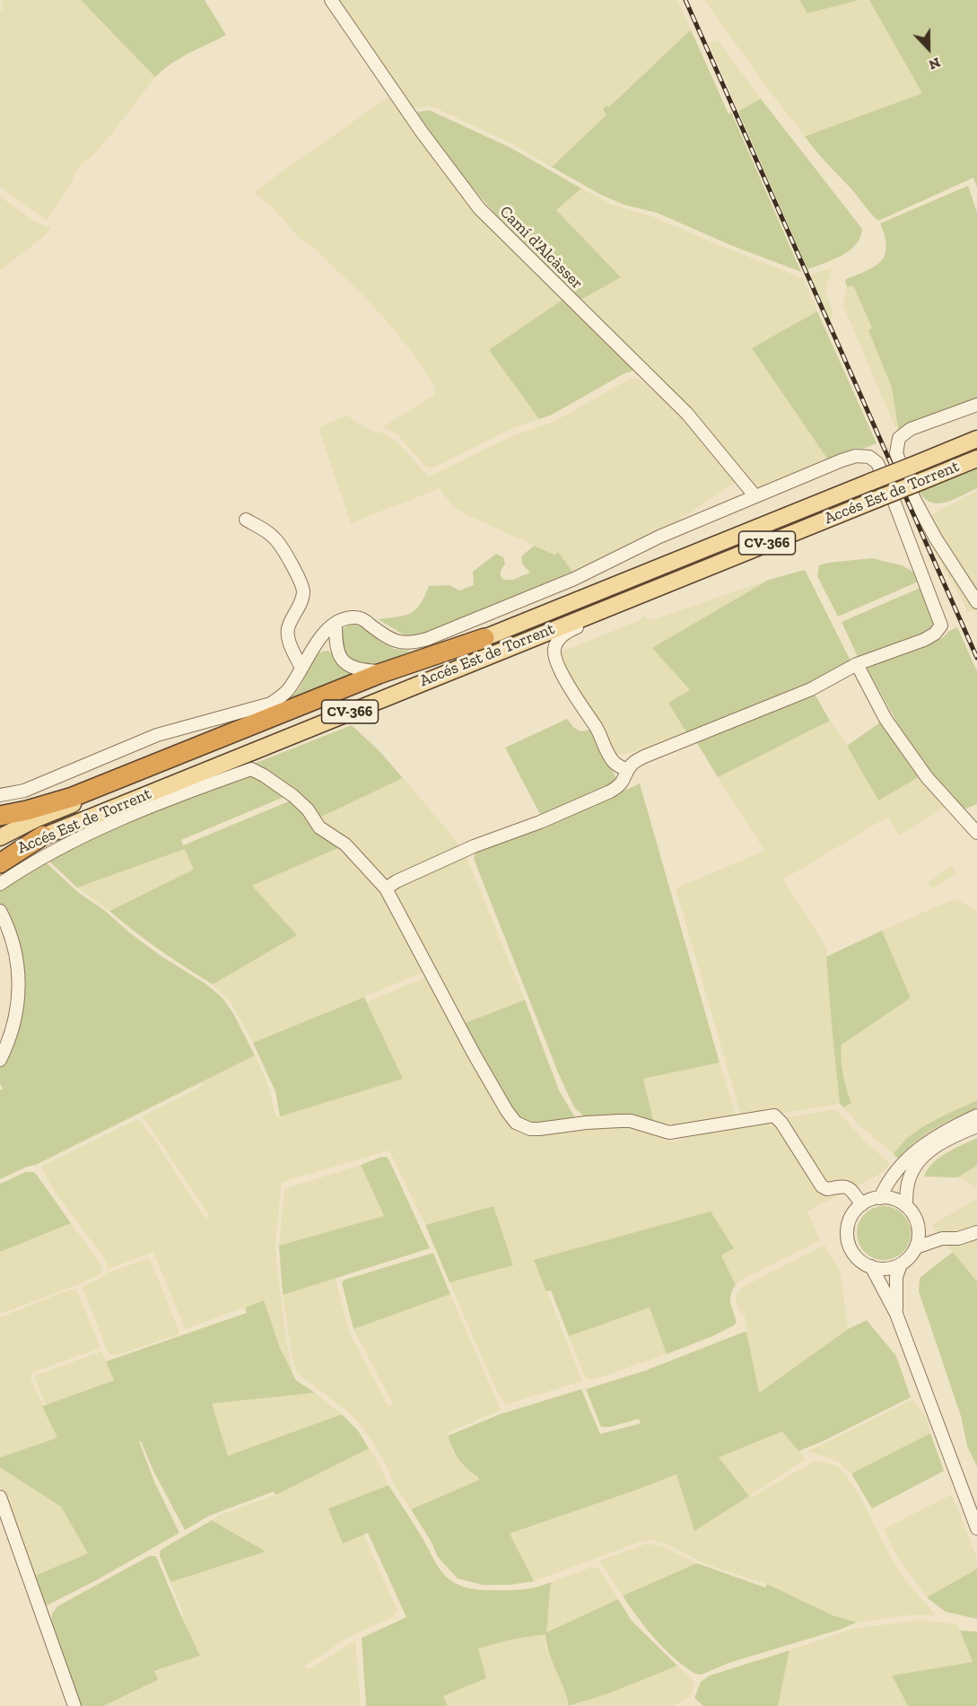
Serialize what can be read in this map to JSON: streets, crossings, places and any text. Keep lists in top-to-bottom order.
{
  "streets": {
    "main road": ["Accés Est de Torrent", "CV-366"],
    "street": ["Camí d'Alcàsser"]
  },
  "north": "bottom"
}
